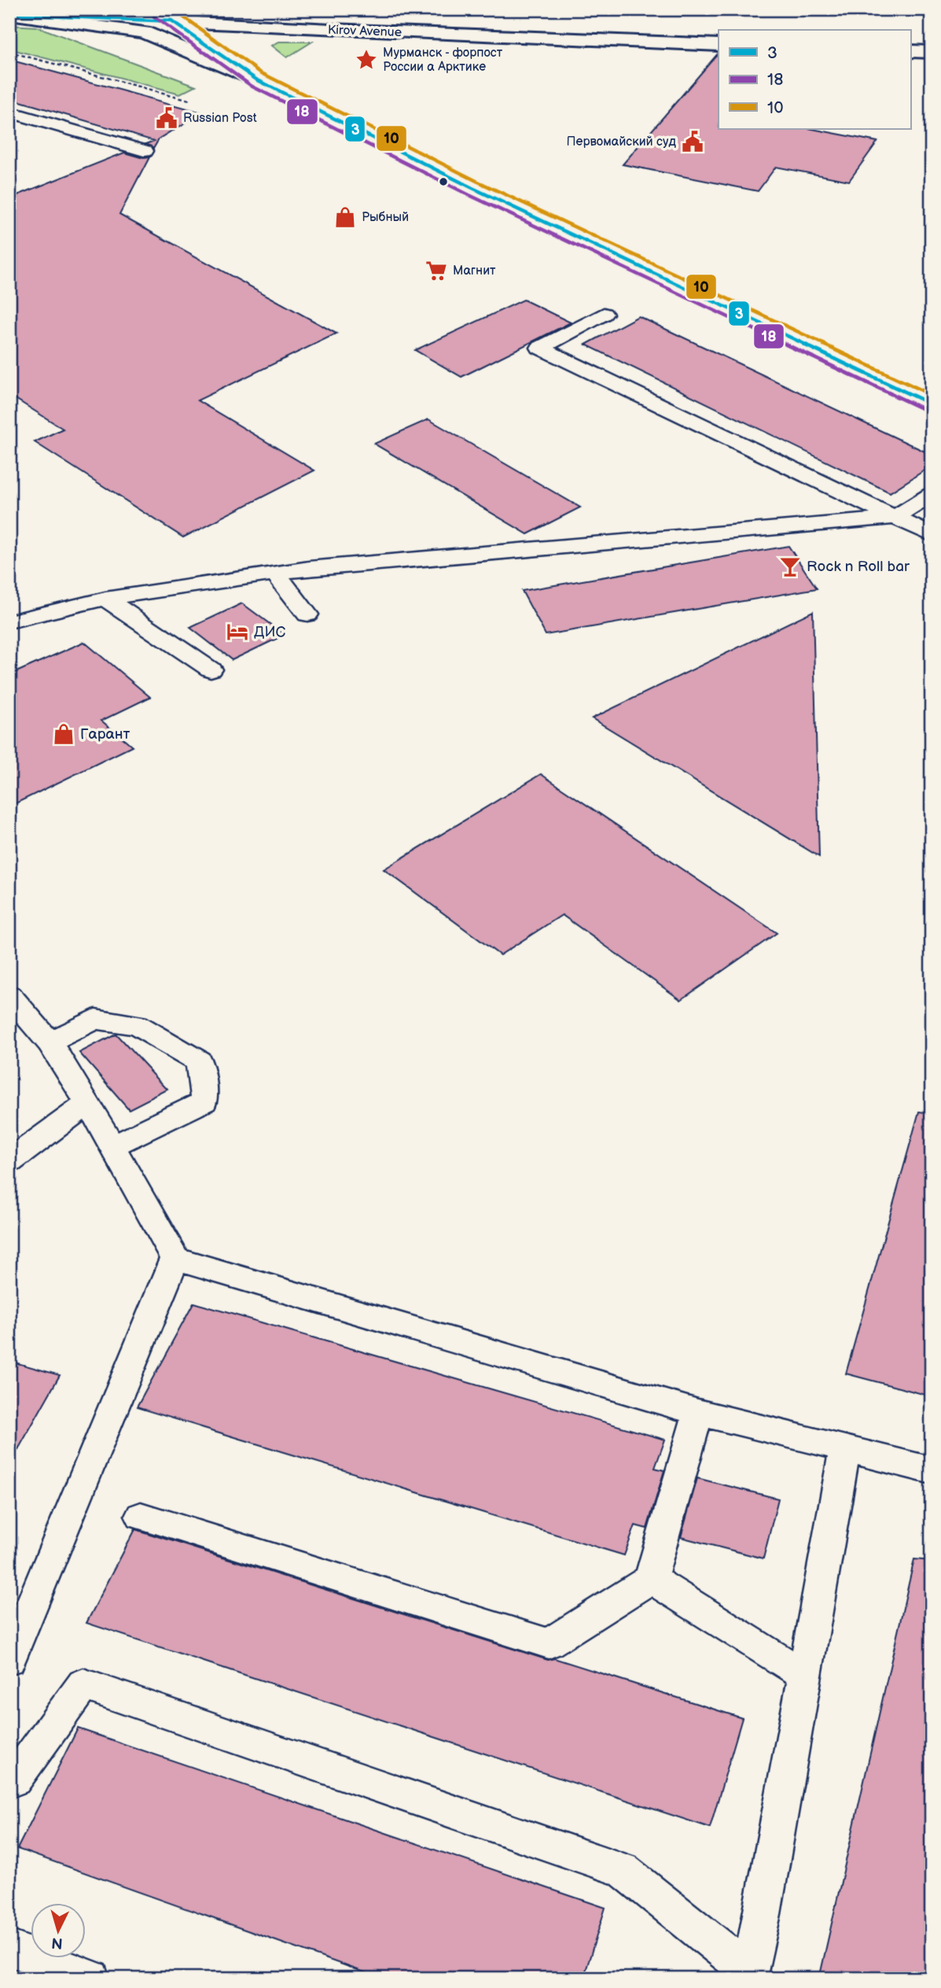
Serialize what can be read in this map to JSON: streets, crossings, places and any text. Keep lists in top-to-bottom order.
{
  "streets": {
    "main road": ["Kirov Avenue"]
  },
  "places": {
    "place": ["Мурманск - форпост России а Арктике"],
    "public building": ["Russian Post", "Первомайский суд"],
    "shop": ["Рыбный", "Гарант"],
    "supermarket": ["Магнит"],
    "bar": ["Rock n Roll bar"],
    "hotel": ["ДИС"]
  },
  "lines": ["transit line 10", "transit line 3", "transit line 18"],
  "legend": ["3", "18", "10"],
  "north": "bottom"
}
